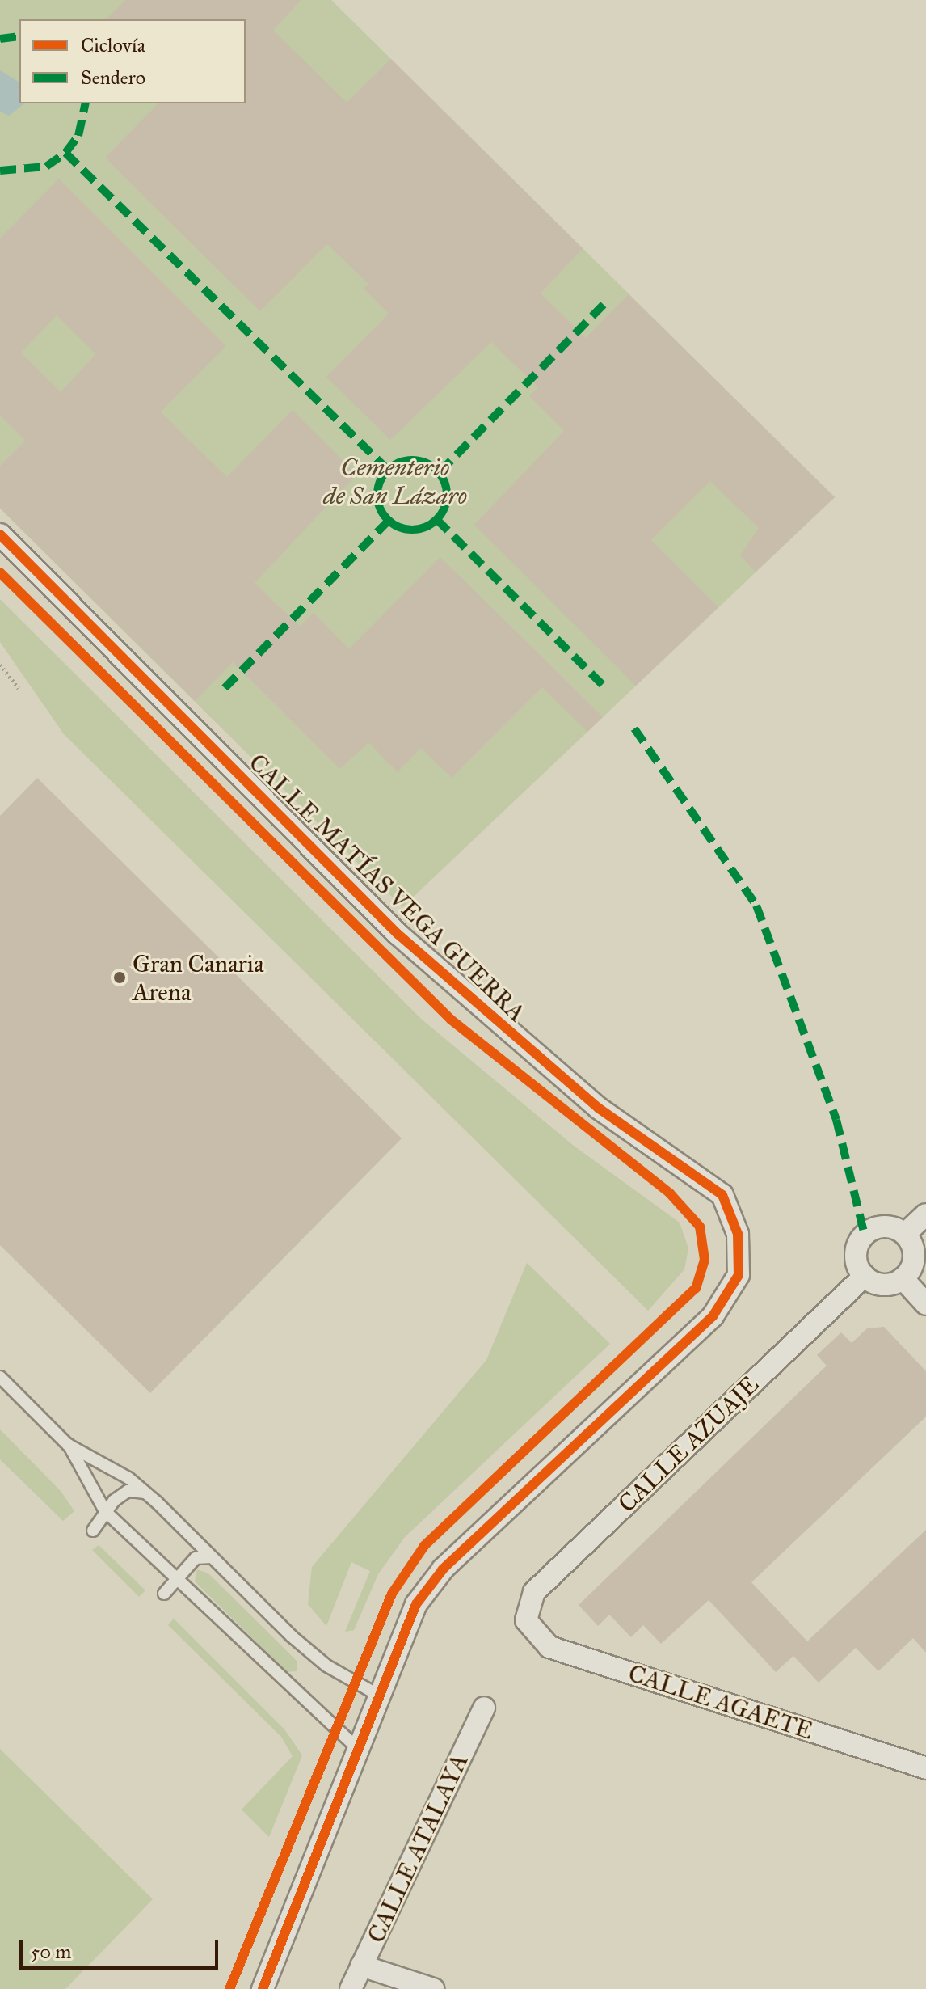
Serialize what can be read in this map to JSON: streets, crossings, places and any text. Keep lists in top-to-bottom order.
{
  "streets": {
    "street": [
      "CALLE MATÍAS VEGA GUERRA",
      "CALLE AZUAJE",
      "CALLE AGAETE",
      "CALLE ATALAYA"
    ]
  },
  "crossings": [
    ["CALLE AZUAJE", "CALLE AGAETE"]
  ],
  "parks": ["Cementerio de San Lázaro"],
  "places": ["Gran Canaria Arena"],
  "legend": ["Ciclovía", "Sendero"],
  "scale_bar": "50 m"
}
